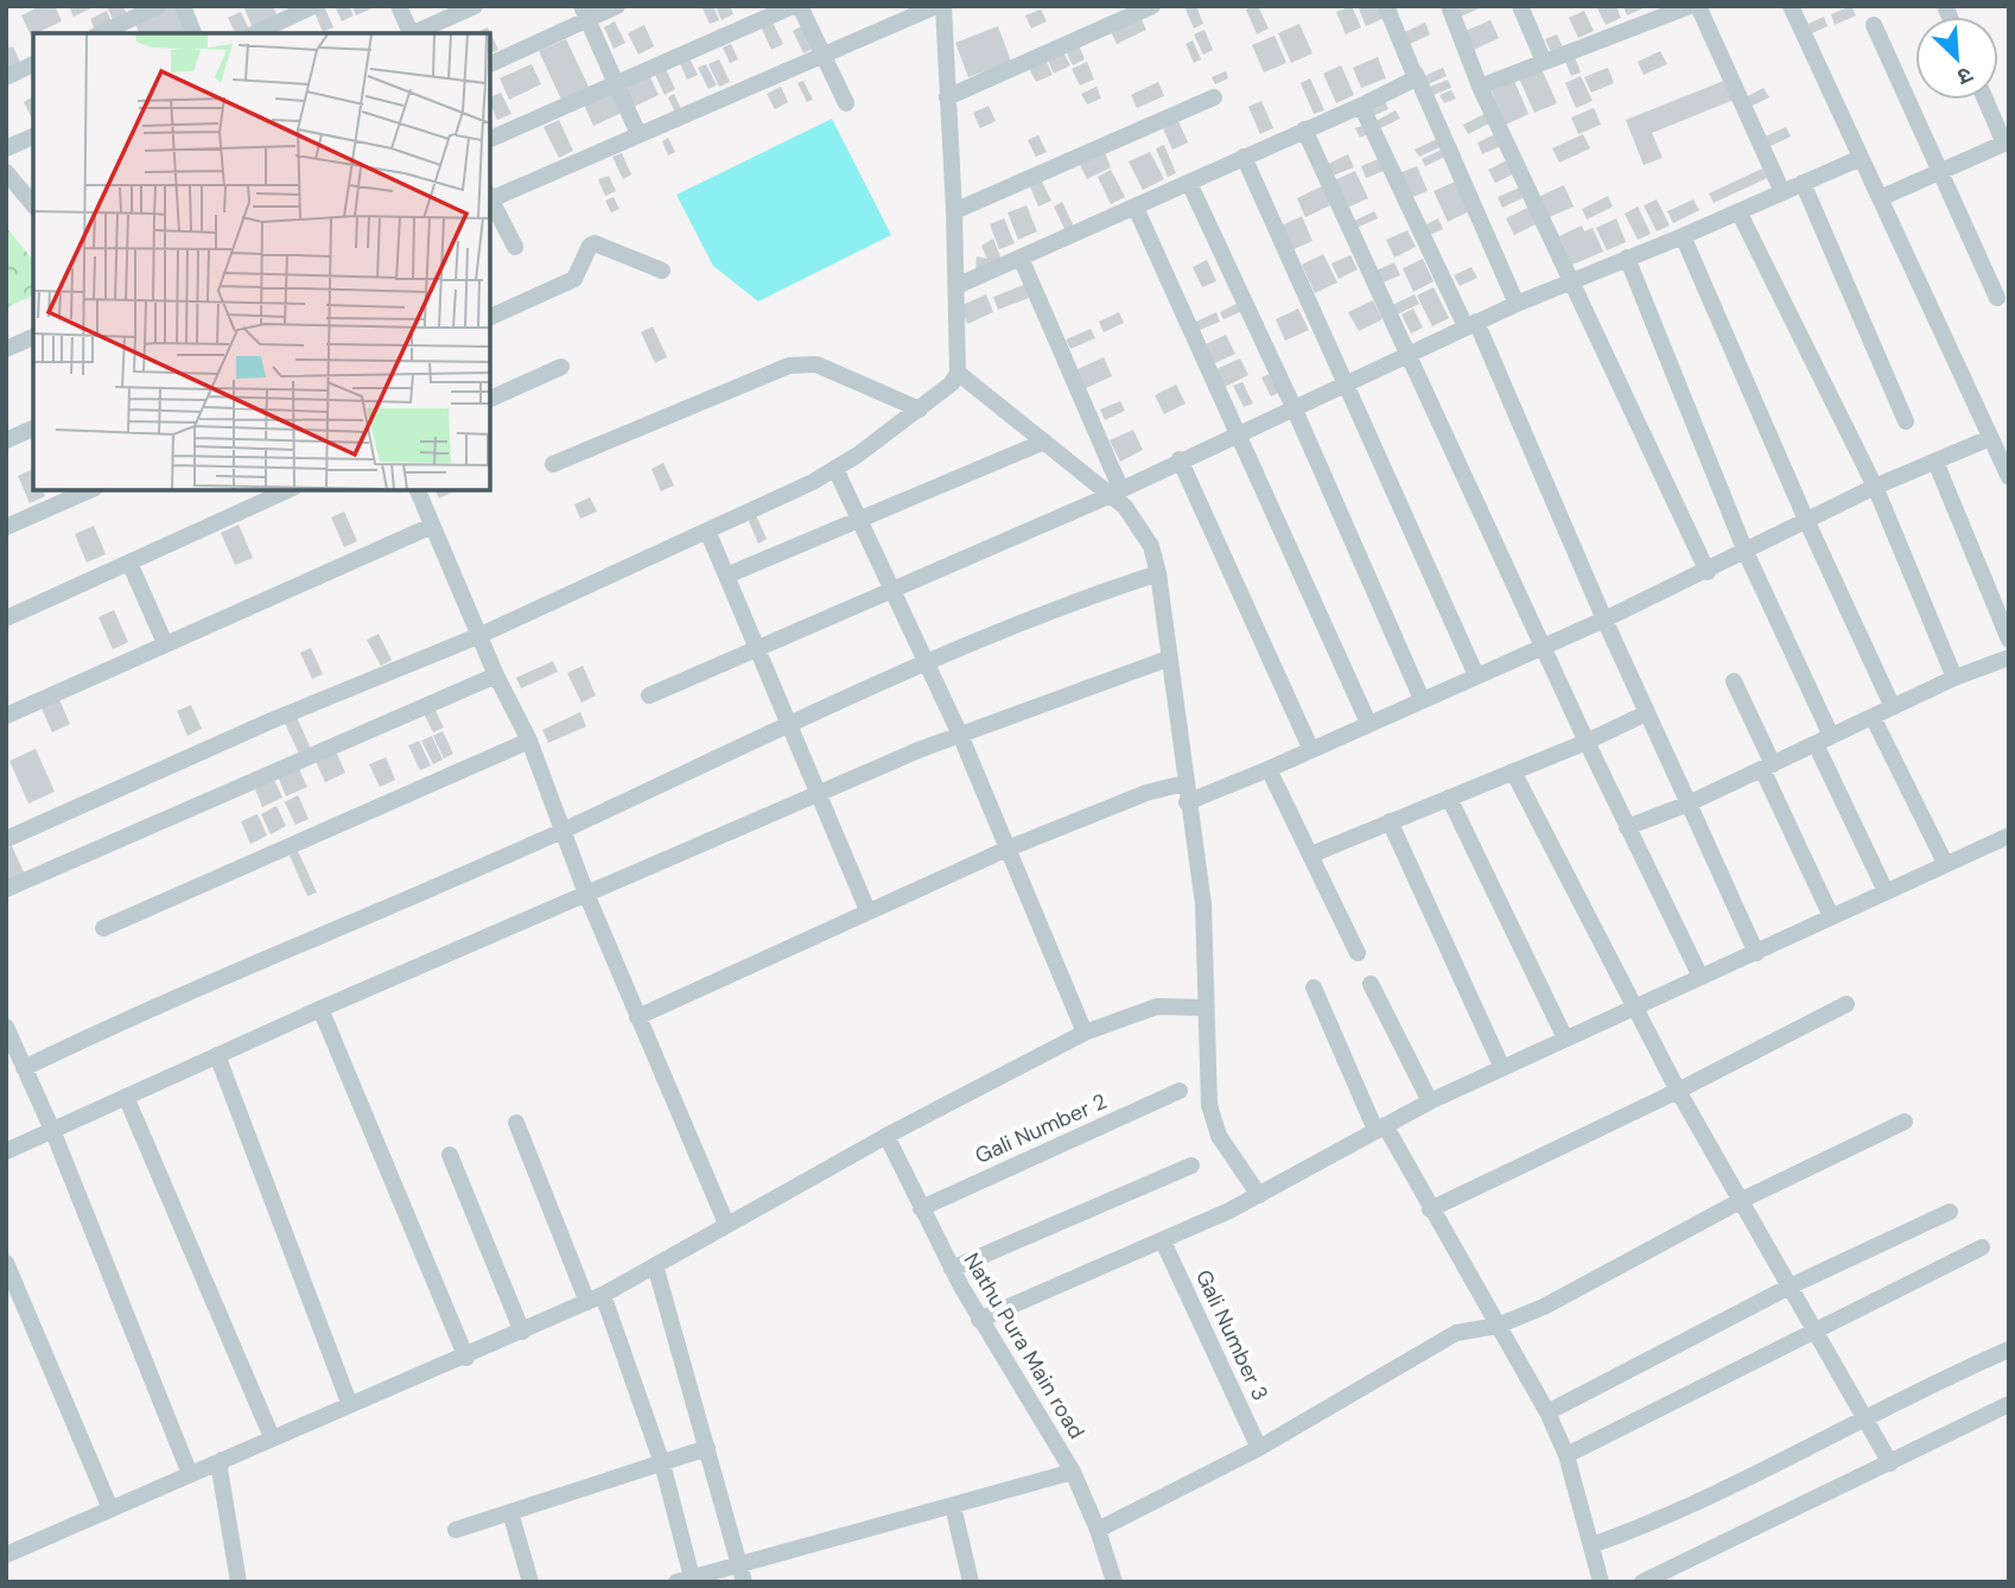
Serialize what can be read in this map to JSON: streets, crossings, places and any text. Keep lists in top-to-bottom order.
{
  "streets": {
    "street": ["Gali Number 2", "Gali Number 3", "Nathu Pura Main road"]
  },
  "crossings": [
    ["Gali Number 2", "Nathu Pura Main road"]
  ],
  "north": "bottom right"
}
